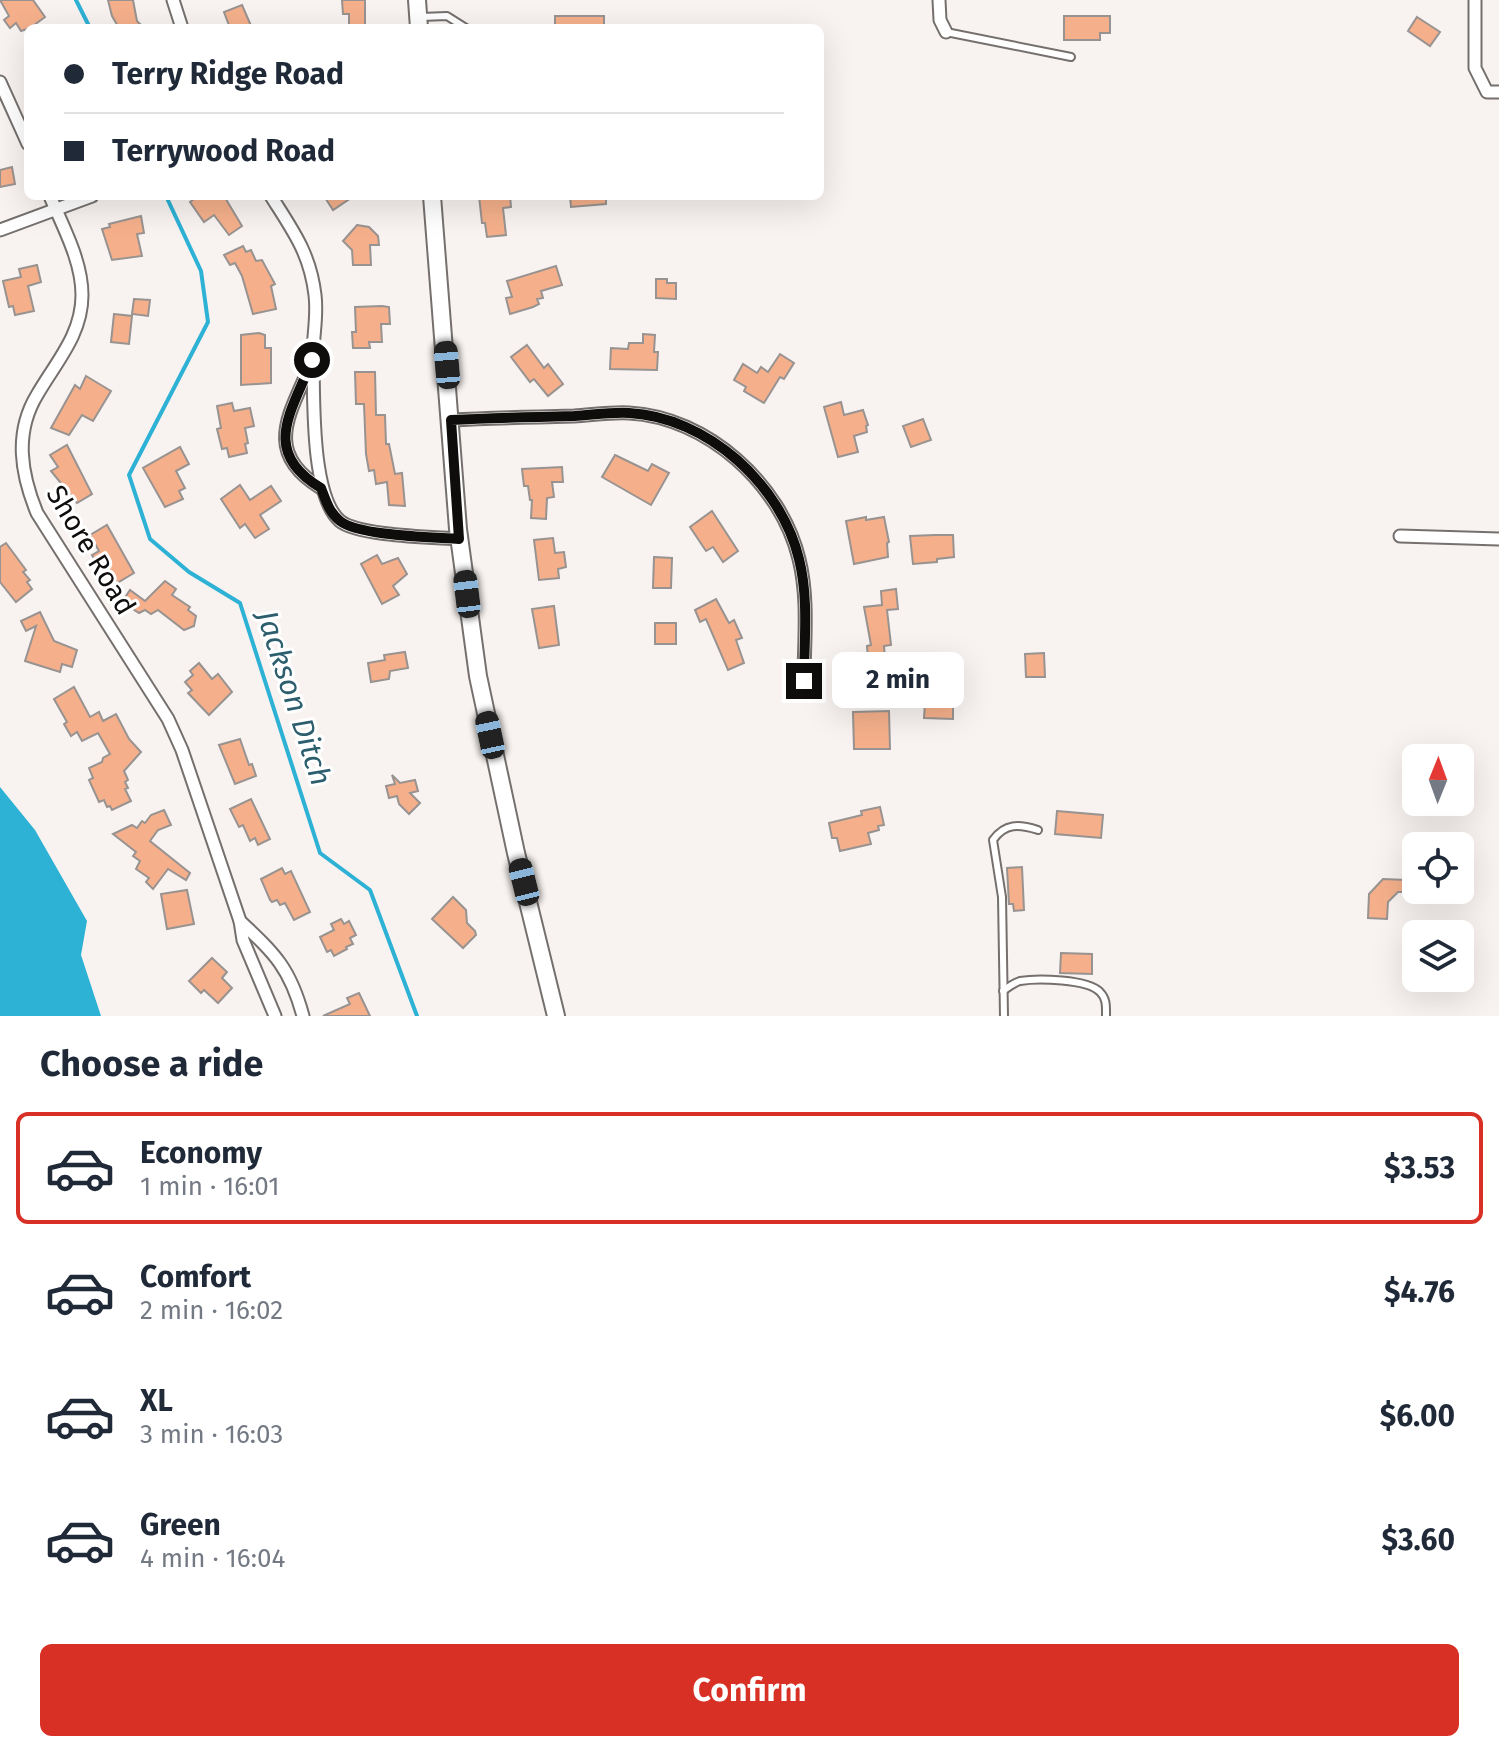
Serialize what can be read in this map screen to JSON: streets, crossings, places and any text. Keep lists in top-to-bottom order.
{
  "streets": {
    "street": ["Shore Road"]
  },
  "water": ["Jackson Ditch"],
  "north": "top",
  "page": {
    "banner": ["Terry Ridge Road", "Terrywood Road"],
    "bubble": "2 min",
    "heading": "Choose a ride",
    "list": [
      {
        "name": "Economy",
        "note": "1 min · 16:01",
        "value": "$3.53"
      },
      {
        "name": "Comfort",
        "note": "2 min · 16:02",
        "value": "$4.76"
      },
      {
        "name": "XL",
        "note": "3 min · 16:03",
        "value": "$6.00"
      },
      {
        "name": "Green",
        "note": "4 min · 16:04",
        "value": "$3.60"
      }
    ],
    "buttons": "Confirm"
  }
}
